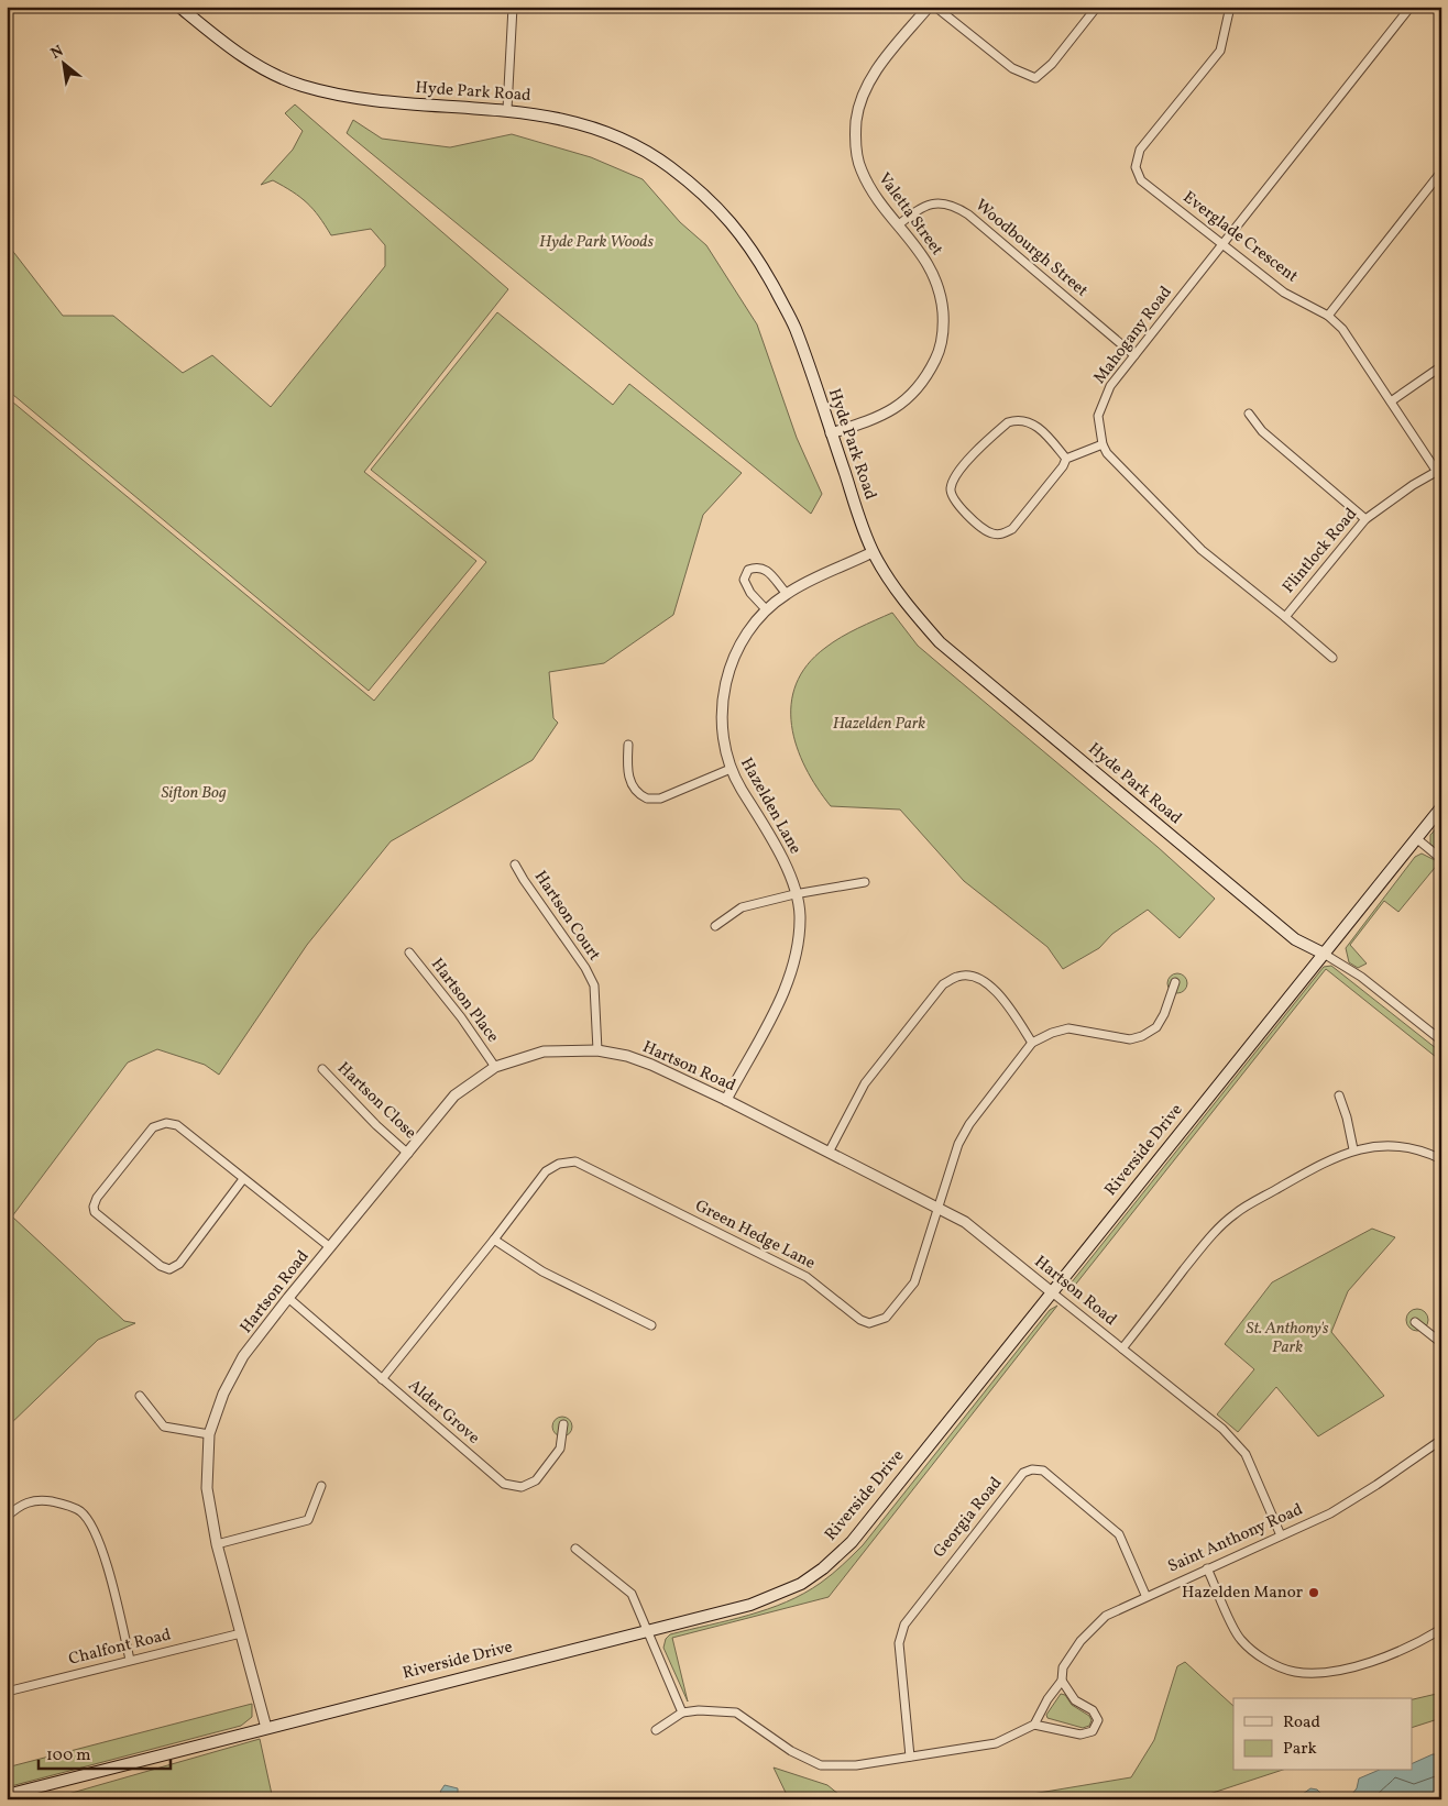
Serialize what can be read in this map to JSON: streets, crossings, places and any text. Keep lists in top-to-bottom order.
{
  "streets": {
    "main road": ["Hyde Park Road", "Riverside Drive"],
    "street": [
      "Valetta Street",
      "Everglade Crescent",
      "Woodbourgh Street",
      "Mahogany Road",
      "Flintlock Road",
      "Hazelden Lane",
      "Hartson Court",
      "Hartson Place",
      "Hartson Road",
      "Hartson Close",
      "Green Hedge Lane",
      "Alder Grove",
      "Georgia Road",
      "Saint Anthony Road",
      "Chalfont Road"
    ]
  },
  "crossings": [
    ["Hyde Park Road", "Valetta Street"],
    ["Hyde Park Road", "Hazelden Lane"],
    ["Hyde Park Road", "Riverside Drive"],
    ["Valetta Street", "Woodbourgh Street"],
    ["Everglade Crescent", "Mahogany Road"],
    ["Everglade Crescent", "Flintlock Road"],
    ["Woodbourgh Street", "Mahogany Road"],
    ["Mahogany Road", "Flintlock Road"],
    ["Hazelden Lane", "Hartson Road"],
    ["Hartson Court", "Hartson Road"],
    ["Hartson Place", "Hartson Road"],
    ["Hartson Road", "Hartson Close"],
    ["Hartson Road", "Riverside Drive"],
    ["Hartson Road", "Green Hedge Lane"],
    ["Hartson Road", "Alder Grove"],
    ["Hartson Road", "Saint Anthony Road"],
    ["Hartson Road", "Chalfont Road"],
    ["Green Hedge Lane", "Alder Grove"],
    ["Georgia Road", "Saint Anthony Road"]
  ],
  "parks": [
    "Hyde Park Woods",
    "Hazelden Park",
    "Sifton Bog",
    "St. Anthony's Park"
  ],
  "places": ["Hazelden Manor"],
  "legend": ["Road", "Park"],
  "scale_bar": "100 m",
  "north": "top left"
}
